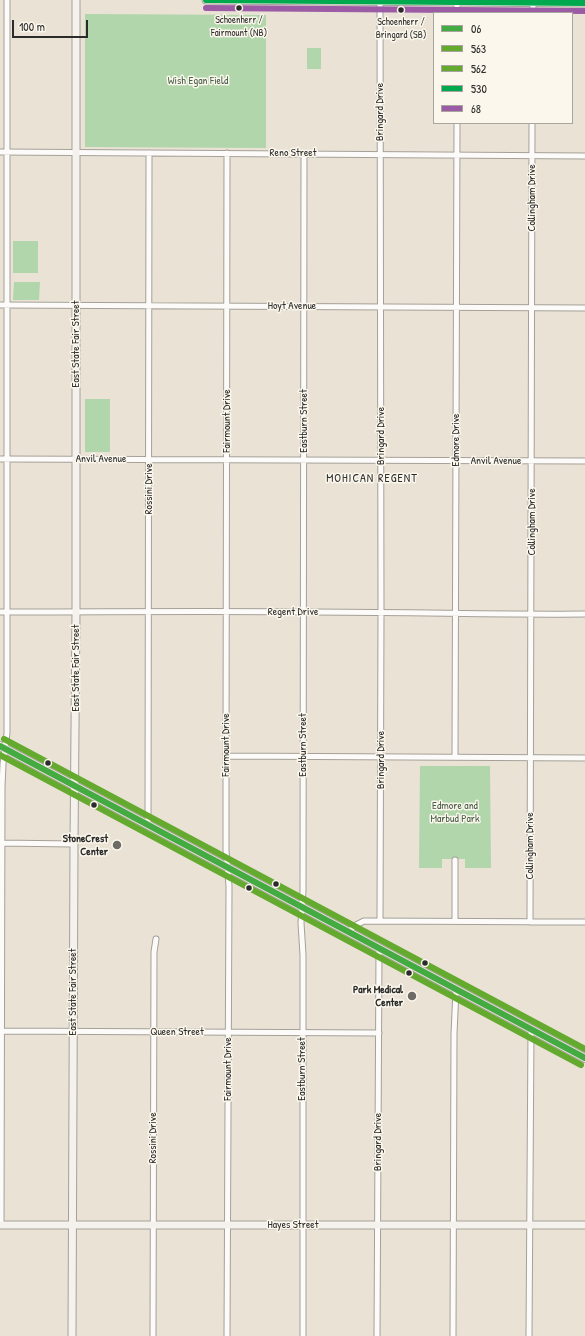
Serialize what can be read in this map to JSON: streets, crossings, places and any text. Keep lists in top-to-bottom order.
{
  "streets": {
    "street": [
      "Bringard Drive",
      "Reno Street",
      "Collingham Drive",
      "Hoyt Avenue",
      "East State Fair Street",
      "Fairmount Drive",
      "Eastburn Street",
      "Edmore Drive",
      "Anvil Avenue",
      "Rossini Drive",
      "Regent Drive",
      "Queen Street",
      "Hayes Street"
    ]
  },
  "crossings": [
    ["Bringard Drive", "Reno Street"],
    ["Bringard Drive", "Hoyt Avenue"],
    ["Bringard Drive", "Anvil Avenue"],
    ["Bringard Drive", "Regent Drive"],
    ["Bringard Drive", "Queen Street"],
    ["Bringard Drive", "Hayes Street"],
    ["Reno Street", "Collingham Drive"],
    ["Reno Street", "East State Fair Street"],
    ["Reno Street", "Fairmount Drive"],
    ["Reno Street", "Eastburn Street"],
    ["Reno Street", "Edmore Drive"],
    ["Reno Street", "Rossini Drive"],
    ["Collingham Drive", "Hoyt Avenue"],
    ["Collingham Drive", "Anvil Avenue"],
    ["Collingham Drive", "Regent Drive"],
    ["Hoyt Avenue", "East State Fair Street"],
    ["Hoyt Avenue", "Fairmount Drive"],
    ["Hoyt Avenue", "Eastburn Street"],
    ["Hoyt Avenue", "Edmore Drive"],
    ["Hoyt Avenue", "Rossini Drive"],
    ["East State Fair Street", "Anvil Avenue"],
    ["East State Fair Street", "Regent Drive"],
    ["East State Fair Street", "Queen Street"],
    ["East State Fair Street", "Hayes Street"],
    ["Fairmount Drive", "Anvil Avenue"],
    ["Fairmount Drive", "Regent Drive"],
    ["Fairmount Drive", "Queen Street"],
    ["Fairmount Drive", "Hayes Street"],
    ["Eastburn Street", "Anvil Avenue"],
    ["Eastburn Street", "Regent Drive"],
    ["Eastburn Street", "Queen Street"],
    ["Eastburn Street", "Hayes Street"],
    ["Edmore Drive", "Anvil Avenue"],
    ["Edmore Drive", "Regent Drive"],
    ["Anvil Avenue", "Rossini Drive"],
    ["Rossini Drive", "Regent Drive"],
    ["Rossini Drive", "Queen Street"],
    ["Rossini Drive", "Hayes Street"]
  ],
  "districts": ["MOHICAN REGENT"],
  "parks": ["Wish Egan Field", "Edmore and Marbud Park"],
  "places": [
    "Schoenherr / Fairmount (NB)",
    "Schoenherr / Bringard (SB)",
    "StoneCrest Center",
    "Park Medical Center"
  ],
  "lines": [
    "transit line 530",
    "transit line 68",
    "transit line 562",
    "transit line 06",
    "transit line 563"
  ],
  "legend": [
    "06",
    "563",
    "562",
    "530",
    "68"
  ],
  "scale_bar": "100 m"
}
